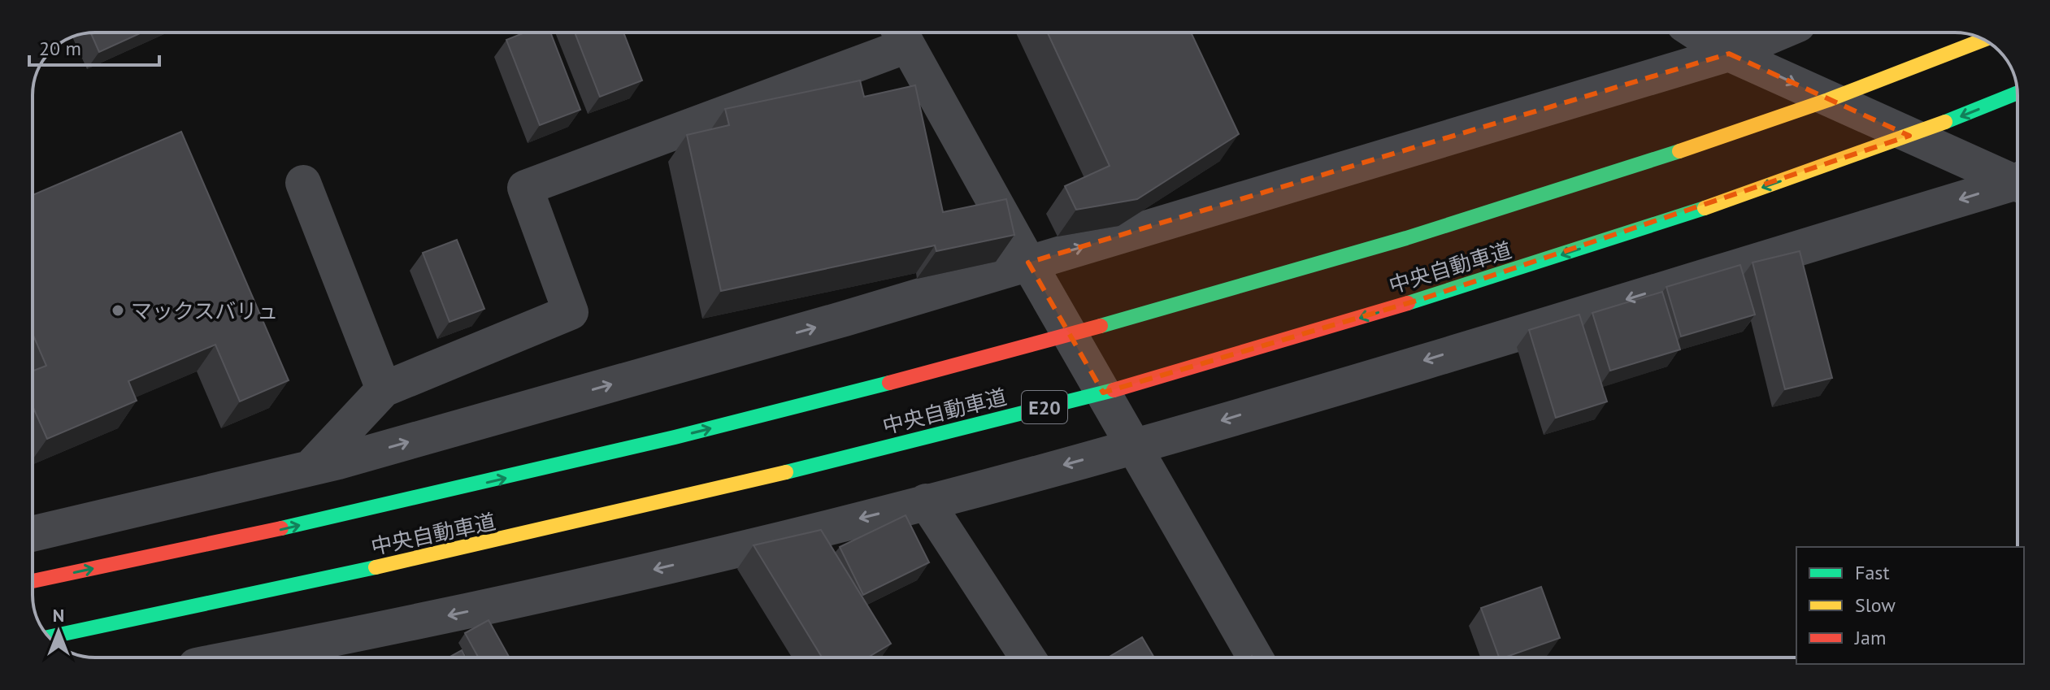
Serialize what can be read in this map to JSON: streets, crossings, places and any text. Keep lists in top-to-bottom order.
{
  "streets": {
    "highway": ["中央自動車道", "E20"]
  },
  "places": ["マックスバリュ"],
  "legend": ["Fast", "Slow", "Jam"],
  "scale_bar": "20 m",
  "north": "top"
}
